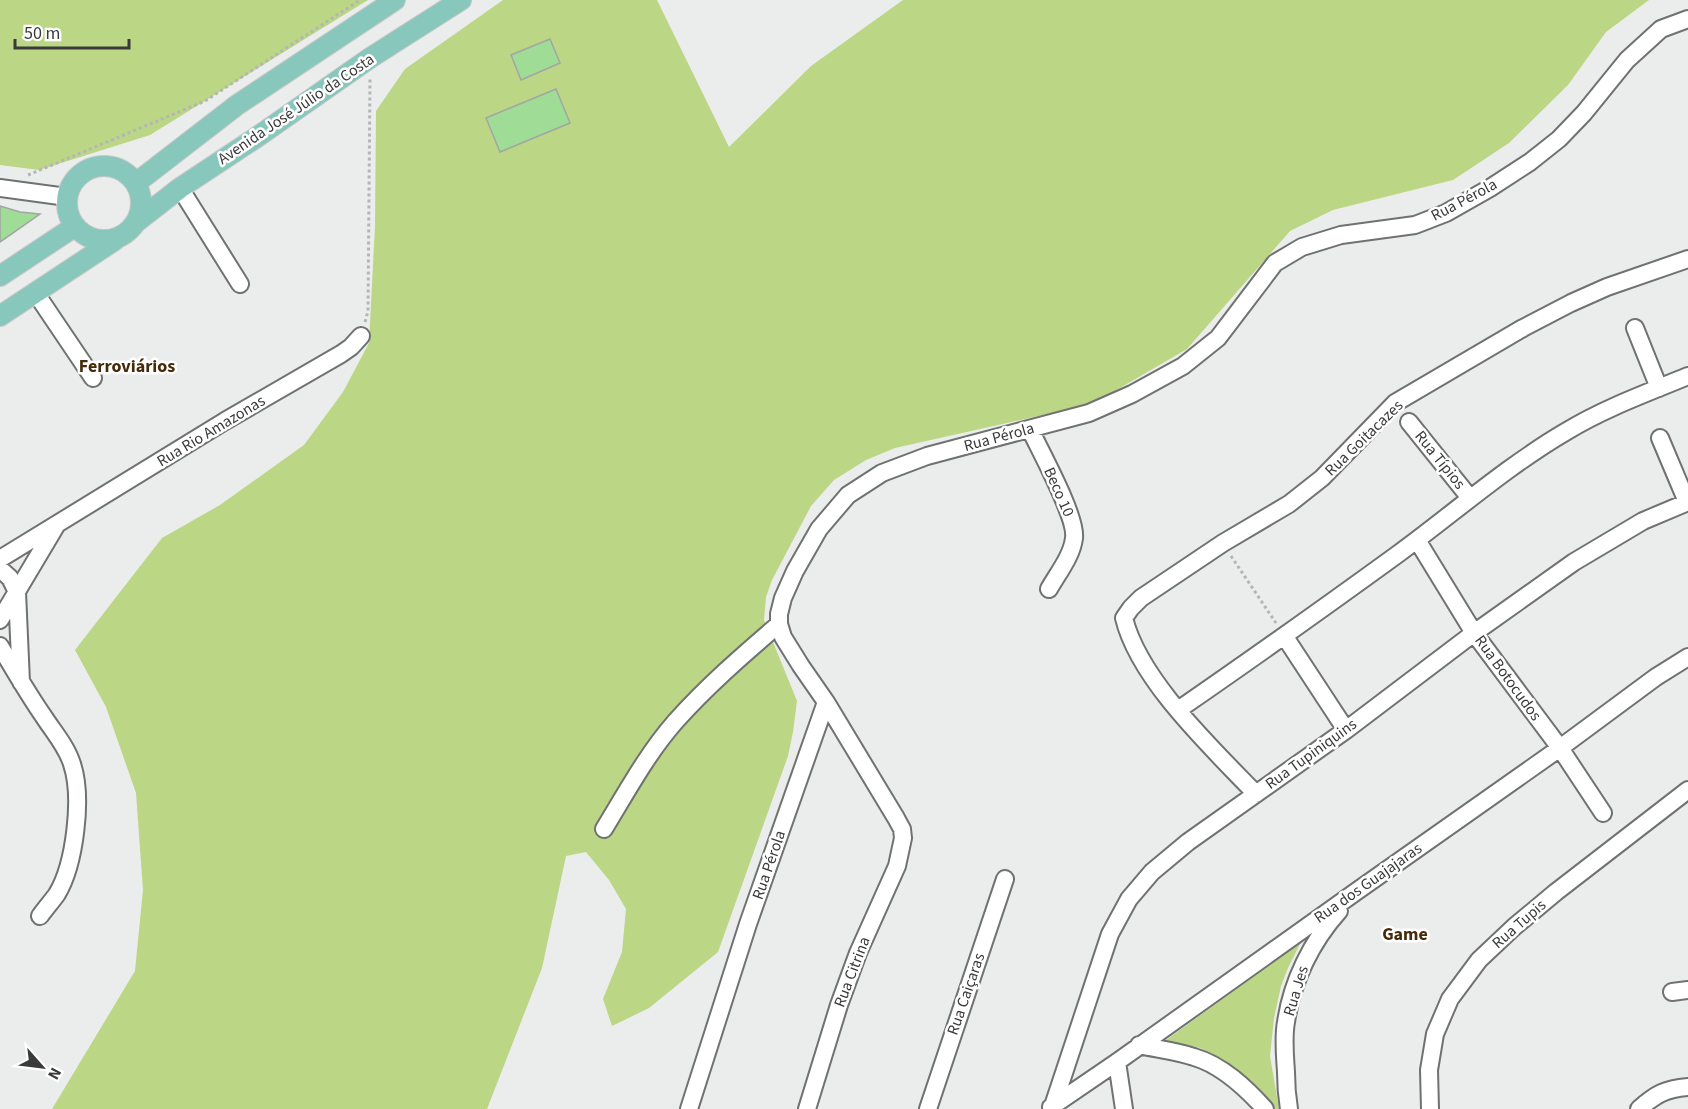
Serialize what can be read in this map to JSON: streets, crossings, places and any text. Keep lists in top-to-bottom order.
{
  "streets": {
    "main road": ["Avenida José Júlio da Costa"],
    "street": [
      "Rua Pérola",
      "Rua Rio Amazonas",
      "Rua Goitacazes",
      "Rua Típios",
      "Beco 10",
      "Rua Botocudos",
      "Rua Tupiniquins",
      "Rua dos Guajajaras",
      "Rua Tupis",
      "Rua Citrina",
      "Rua Jes",
      "Rua Caiçaras"
    ]
  },
  "crossings": [
    ["Rua Pérola", "Beco 10"],
    ["Rua Pérola", "Rua Citrina"],
    ["Rua Botocudos", "Rua Tupiniquins"],
    ["Rua Botocudos", "Rua dos Guajajaras"],
    ["Rua Tupiniquins", "Rua dos Guajajaras"],
    ["Rua dos Guajajaras", "Rua Jes"]
  ],
  "districts": ["Ferroviários", "Game"],
  "scale_bar": "50 m",
  "north": "bottom right"
}
